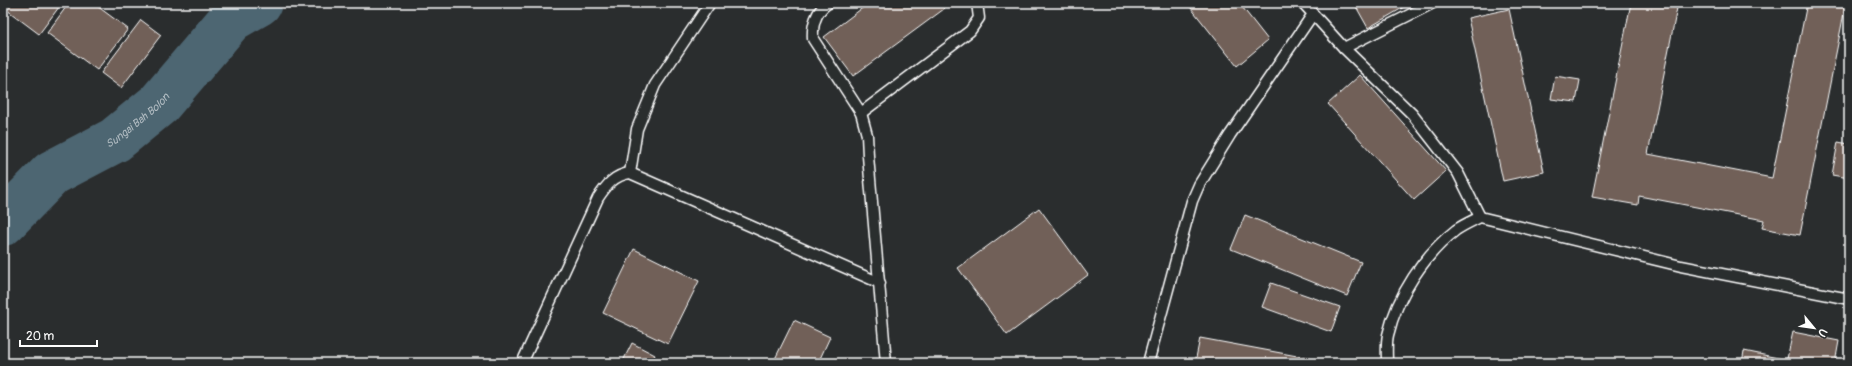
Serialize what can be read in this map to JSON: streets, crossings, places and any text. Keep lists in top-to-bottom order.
{
  "water": ["Sungai Bah Bolon"],
  "scale_bar": "20 m",
  "north": "bottom right"
}
